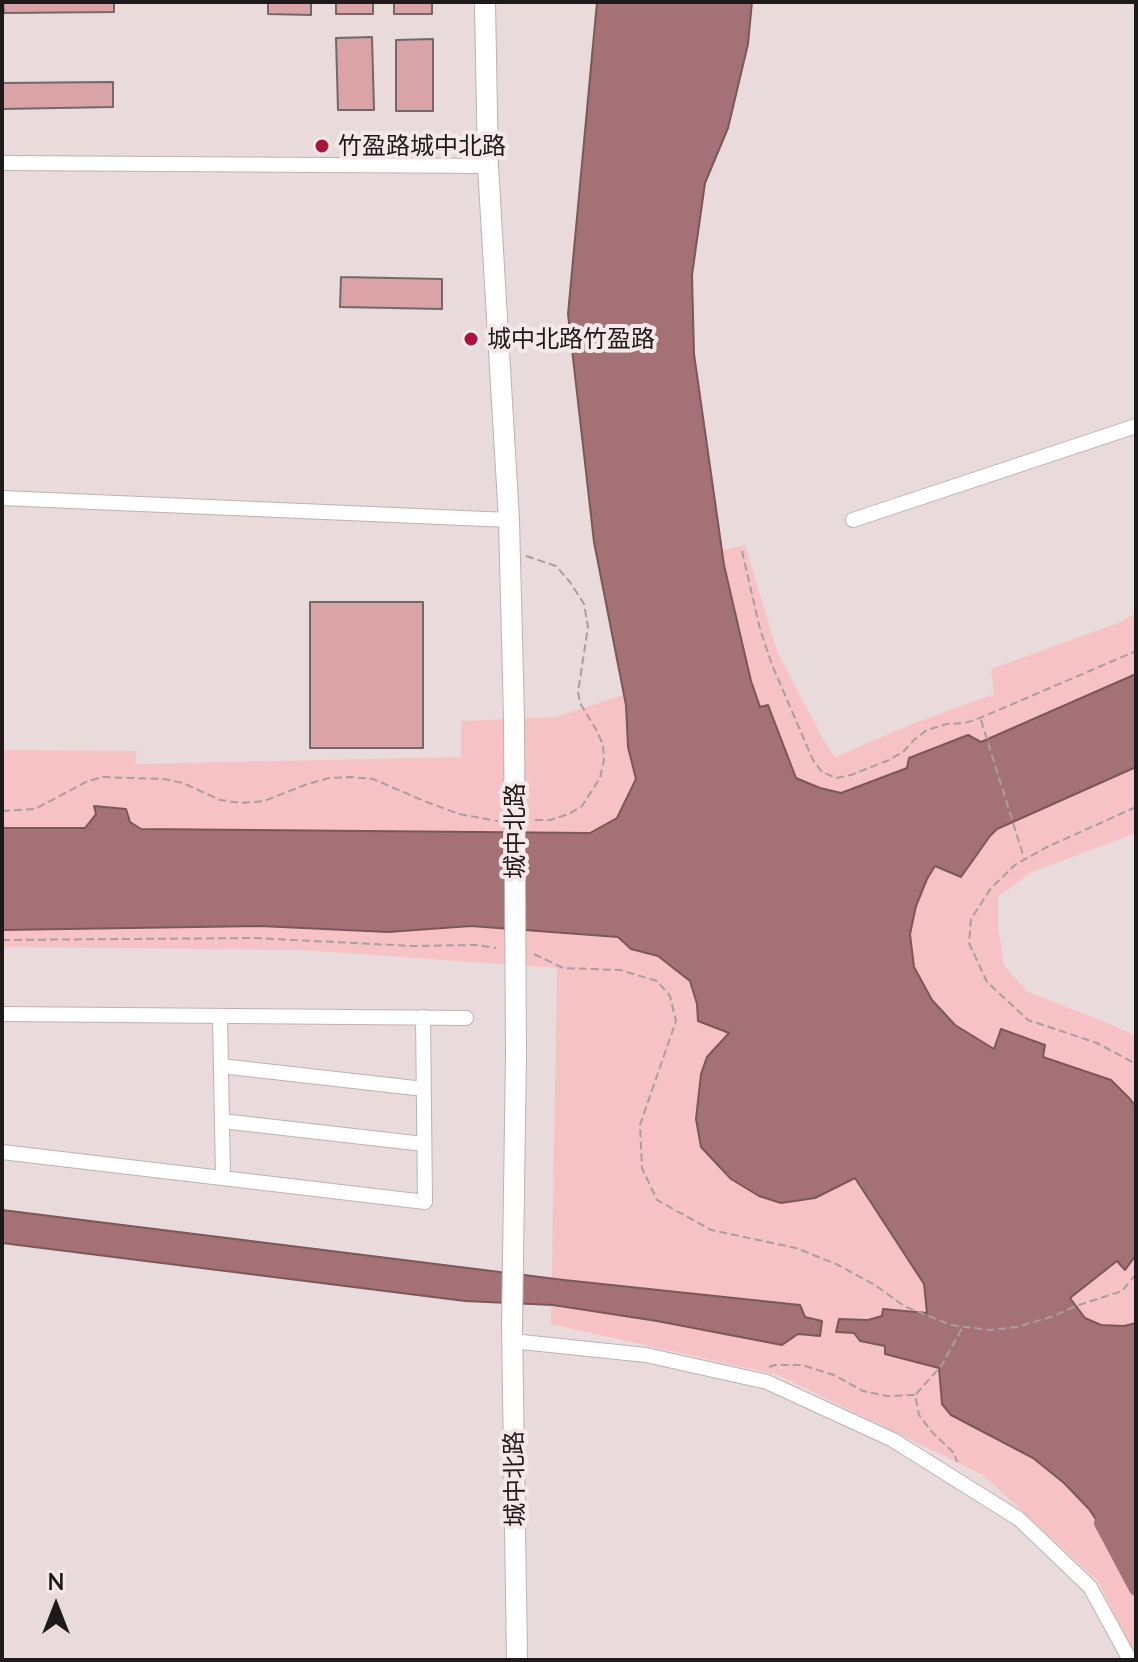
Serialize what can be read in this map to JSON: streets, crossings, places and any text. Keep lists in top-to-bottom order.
{
  "streets": {
    "street": ["城中北路"]
  },
  "places": ["竹盈路城中北路", "城中北路竹盈路"],
  "north": "top"
}
